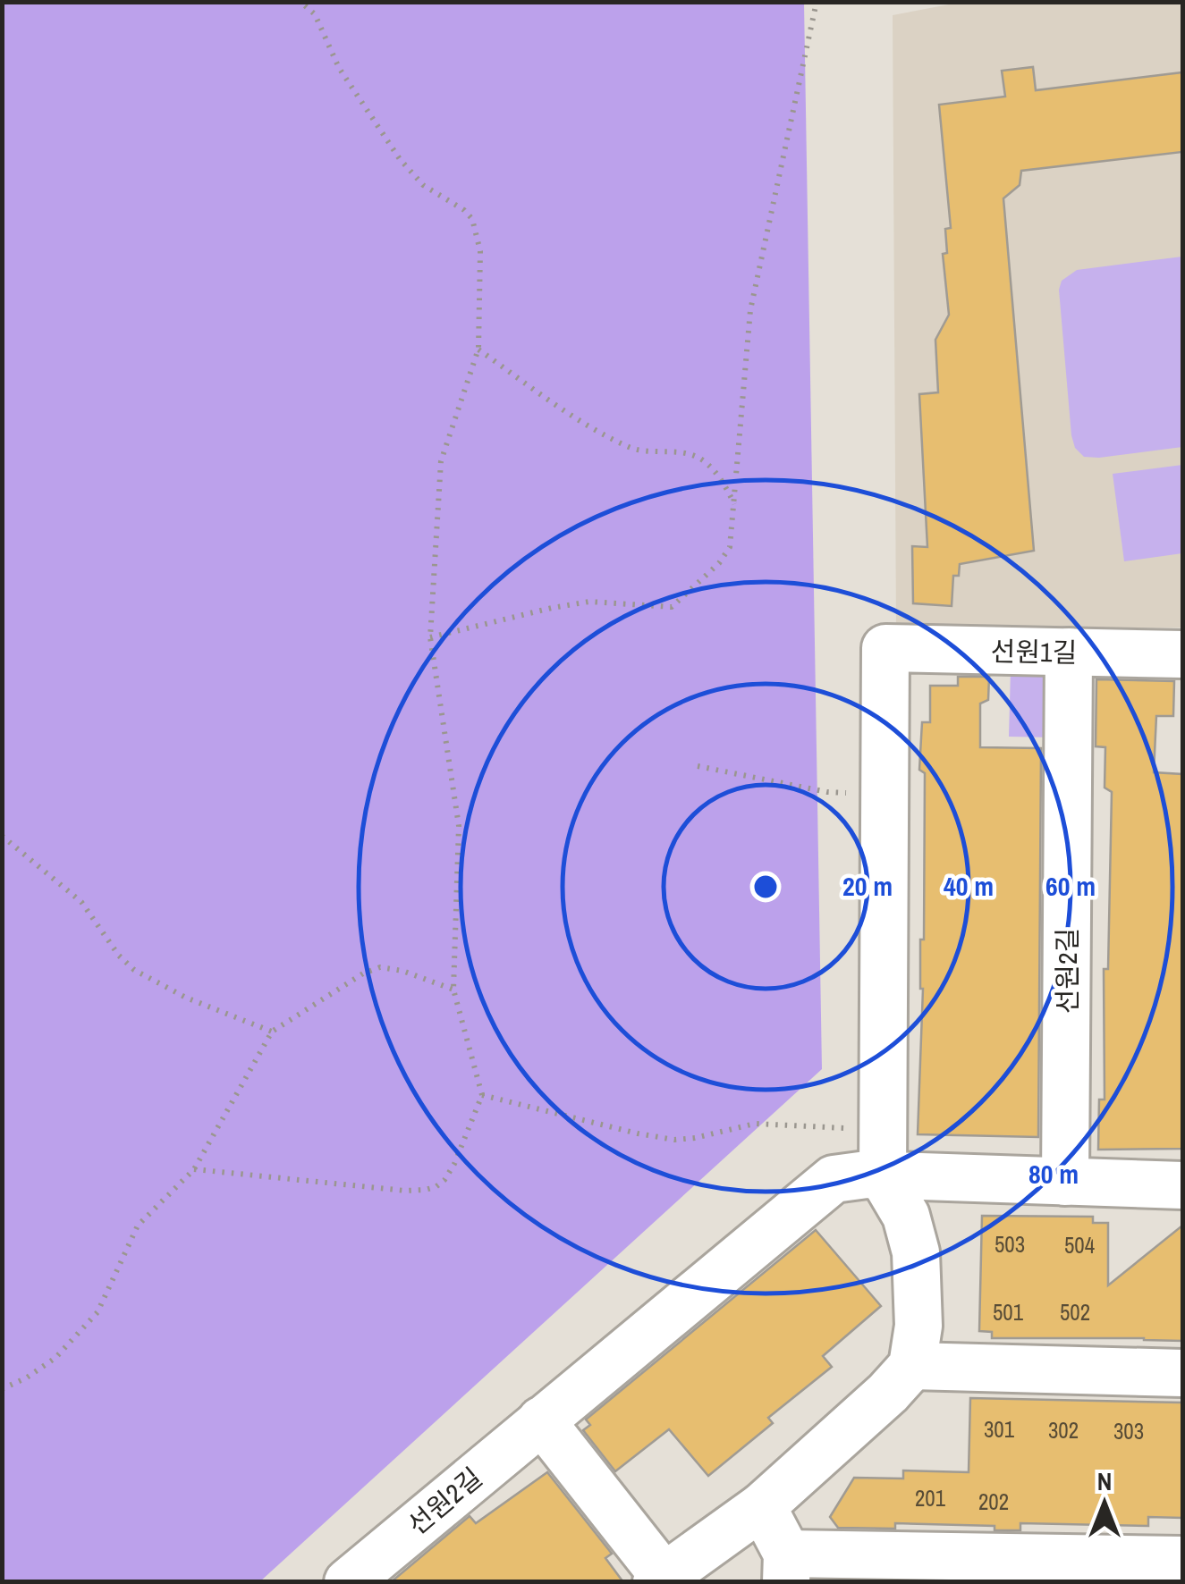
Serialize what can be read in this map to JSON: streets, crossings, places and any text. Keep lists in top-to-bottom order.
{
  "streets": {
    "street": ["선원1길", "선원2길"]
  },
  "crossings": [
    ["선원1길", "선원2길"]
  ],
  "house_numbers": [
    "503",
    "504",
    "501",
    "502",
    "301",
    "302",
    "303",
    "201",
    "202"
  ],
  "north": "top",
  "rings": [
    "20 m",
    "40 m",
    "60 m",
    "80 m"
  ]
}
